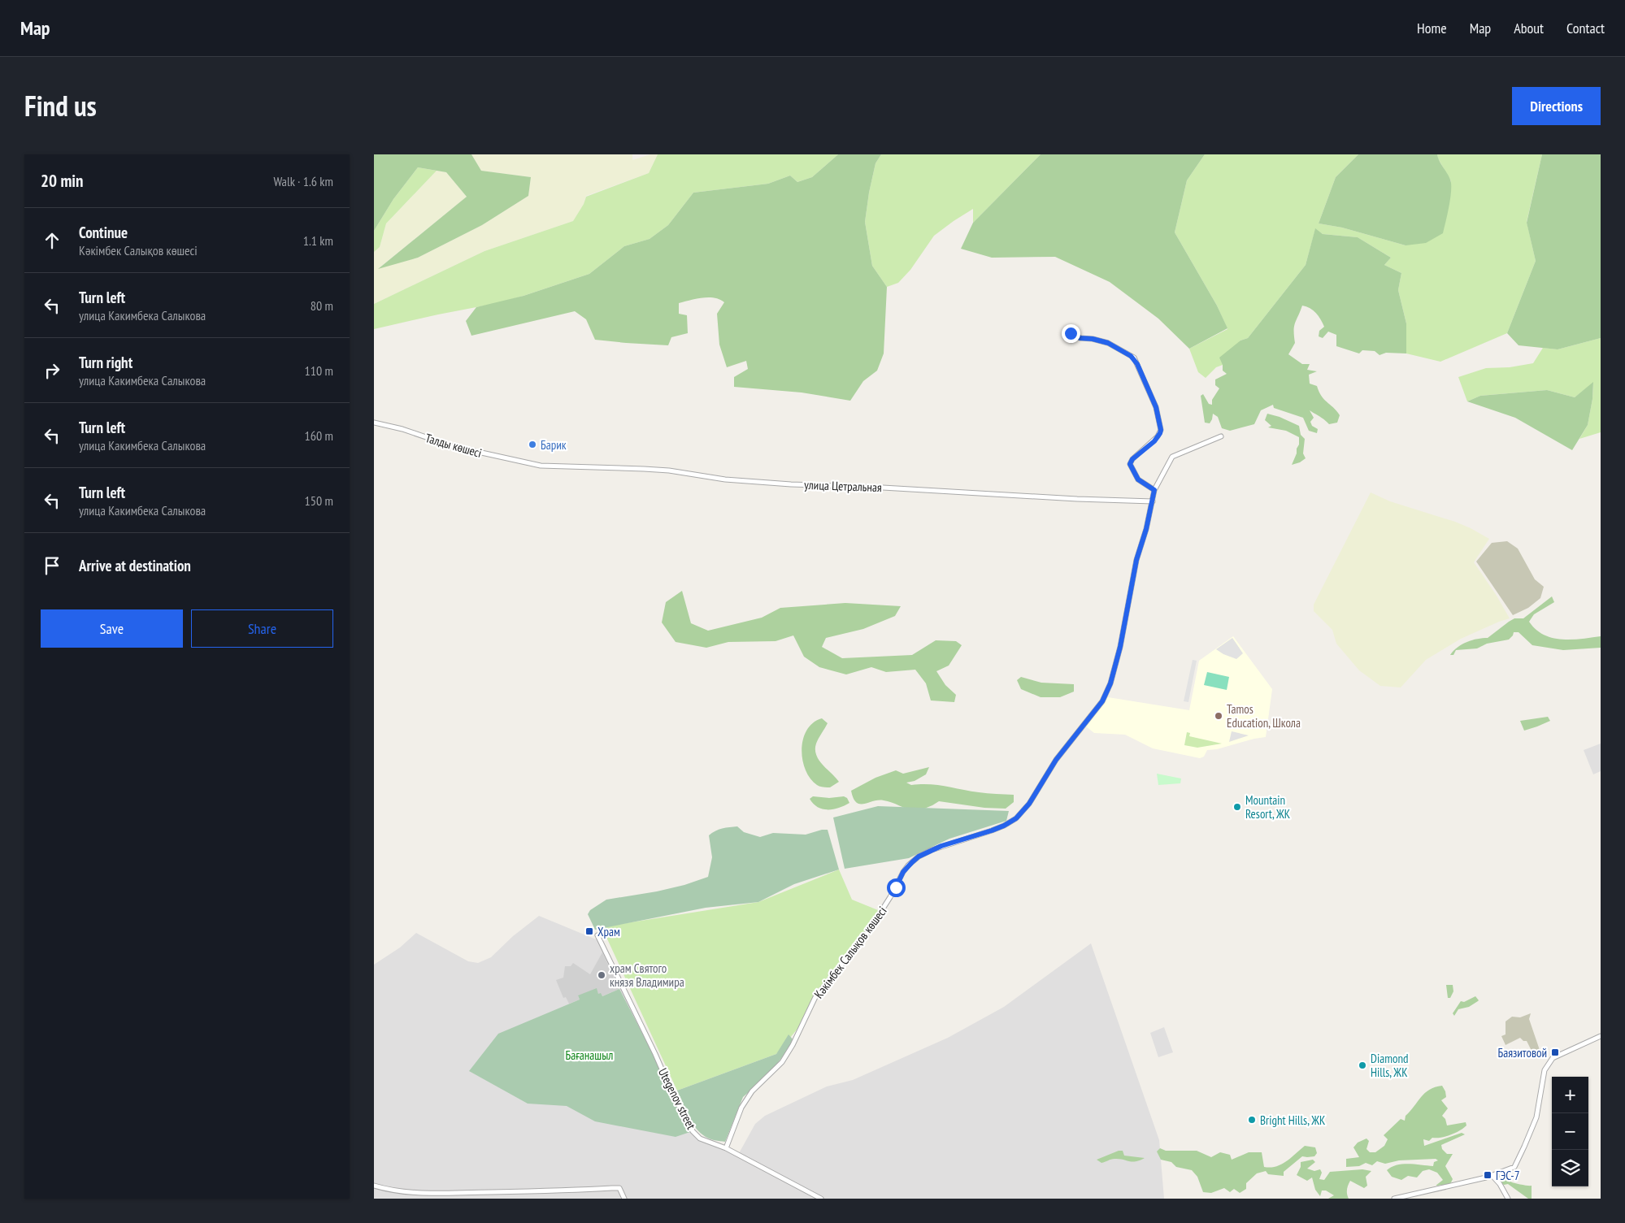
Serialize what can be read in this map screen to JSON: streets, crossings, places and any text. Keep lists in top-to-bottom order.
{
  "streets": {
    "street": [
      "Талды көшесі",
      "улица Цетральная",
      "Кәкімбек Салықов көшесі",
      "Utegenov street"
    ]
  },
  "crossings": [
    ["Талды көшесі", "улица Цетральная"],
    ["улица Цетральная", "Кәкімбек Салықов көшесі"],
    ["Кәкімбек Салықов көшесі", "Utegenov street"]
  ],
  "parks": ["Бағанашыл"],
  "places": {
    "other": [
      "Барик",
      "Tamos Education, Школа",
      "Mountain Resort, ЖК",
      "храм Святого князя Владимира",
      "Diamond Hills, ЖК",
      "Bright Hills, ЖК"
    ],
    "transit": ["Храм", "Баязитовой", "ГЭС-7"]
  },
  "page": {
    "header": "Map",
    "nav": [
      "Home",
      "Map",
      "About",
      "Contact"
    ],
    "title": "Find us",
    "buttons": [
      "Directions",
      ["Save", "Share"]
    ],
    "heading": ["20 min", "Walk · 1.6 km"],
    "list": [
      ["Continue", "Кәкімбек Салықов көшесі", "1.1 km"],
      ["Turn left", "улица Какимбека Салыкова", "80 m"],
      ["Turn right", "улица Какимбека Салыкова", "110 m"],
      ["Turn left", "улица Какимбека Салыкова", "160 m"],
      ["Turn left", "улица Какимбека Салыкова", "150 m"],
      "Arrive at destination"
    ],
    "map_buttons": ["+", "−"]
  }
}
